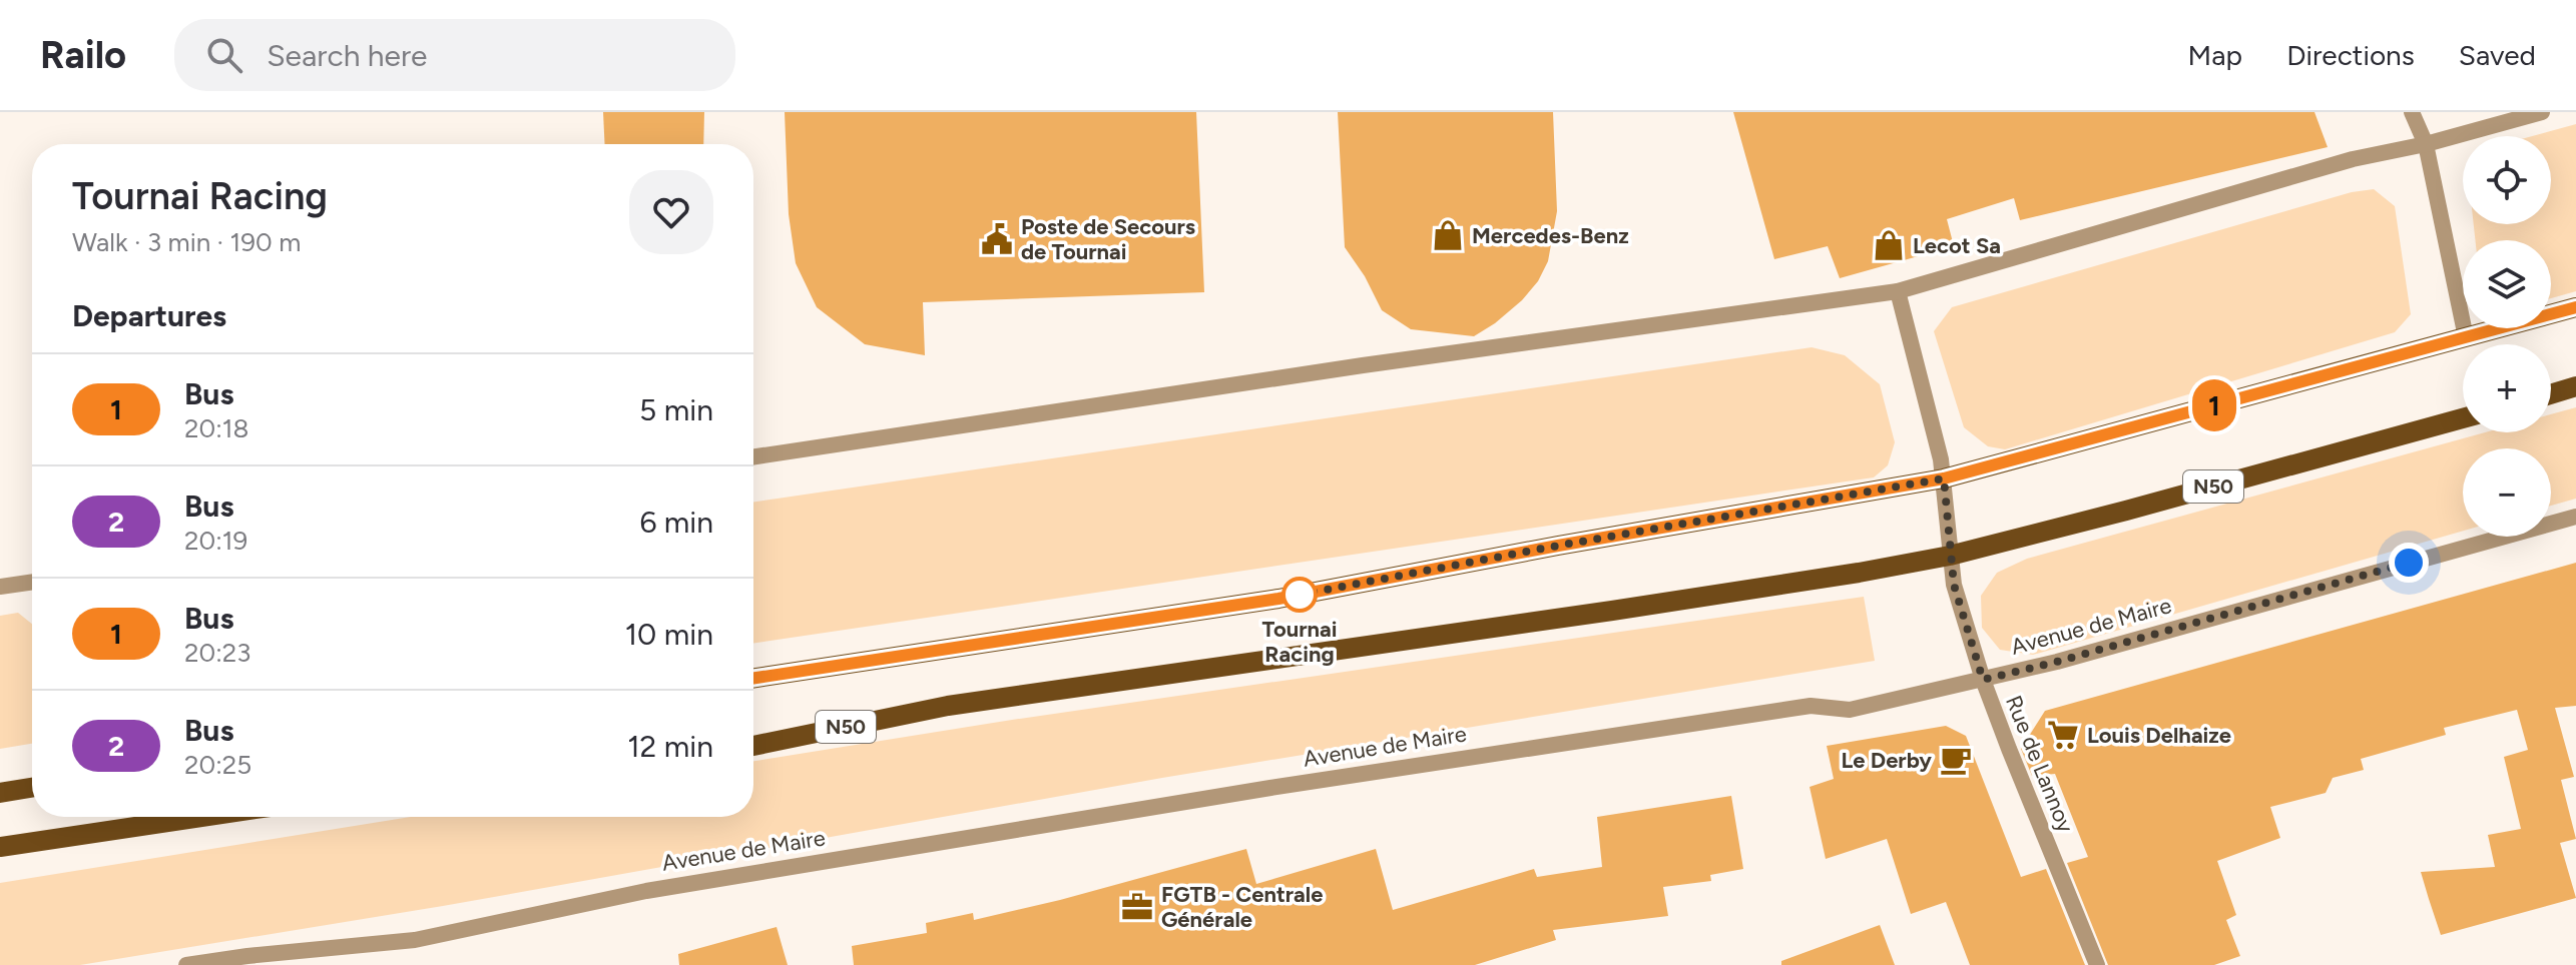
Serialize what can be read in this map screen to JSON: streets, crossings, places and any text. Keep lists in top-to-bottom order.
{
  "streets": {
    "main road": ["N50"],
    "street": ["Avenue de Maire", "Rue de Lannoy"]
  },
  "crossings": [
    ["N50", "Rue de Lannoy"],
    ["Avenue de Maire", "Rue de Lannoy"]
  ],
  "places": {
    "shop": ["Mercedes-Benz", "Lecot Sa"],
    "public building": ["Poste de Secours de Tournai"],
    "other": ["Tournai Racing"],
    "supermarket": ["Louis Delhaize"],
    "cafe": ["Le Derby"],
    "office": ["FGTB - Centrale Générale"]
  },
  "lines": ["bus line 1"],
  "page": {
    "header": "Railo",
    "search": "Search here",
    "nav": ["Map", "Directions", "Saved"],
    "on_map": "1",
    "map_buttons": ["+", "−"],
    "heading": [
      ["Tournai Racing", "Walk · 3 min · 190 m"],
      "Departures"
    ],
    "list": [
      {
        "mark": "1",
        "name": "Bus",
        "note": "20:18",
        "value": "5 min"
      },
      {
        "mark": "2",
        "name": "Bus",
        "note": "20:19",
        "value": "6 min"
      },
      {
        "mark": "1",
        "name": "Bus",
        "note": "20:23",
        "value": "10 min"
      },
      {
        "mark": "2",
        "name": "Bus",
        "note": "20:25",
        "value": "12 min"
      }
    ]
  }
}
